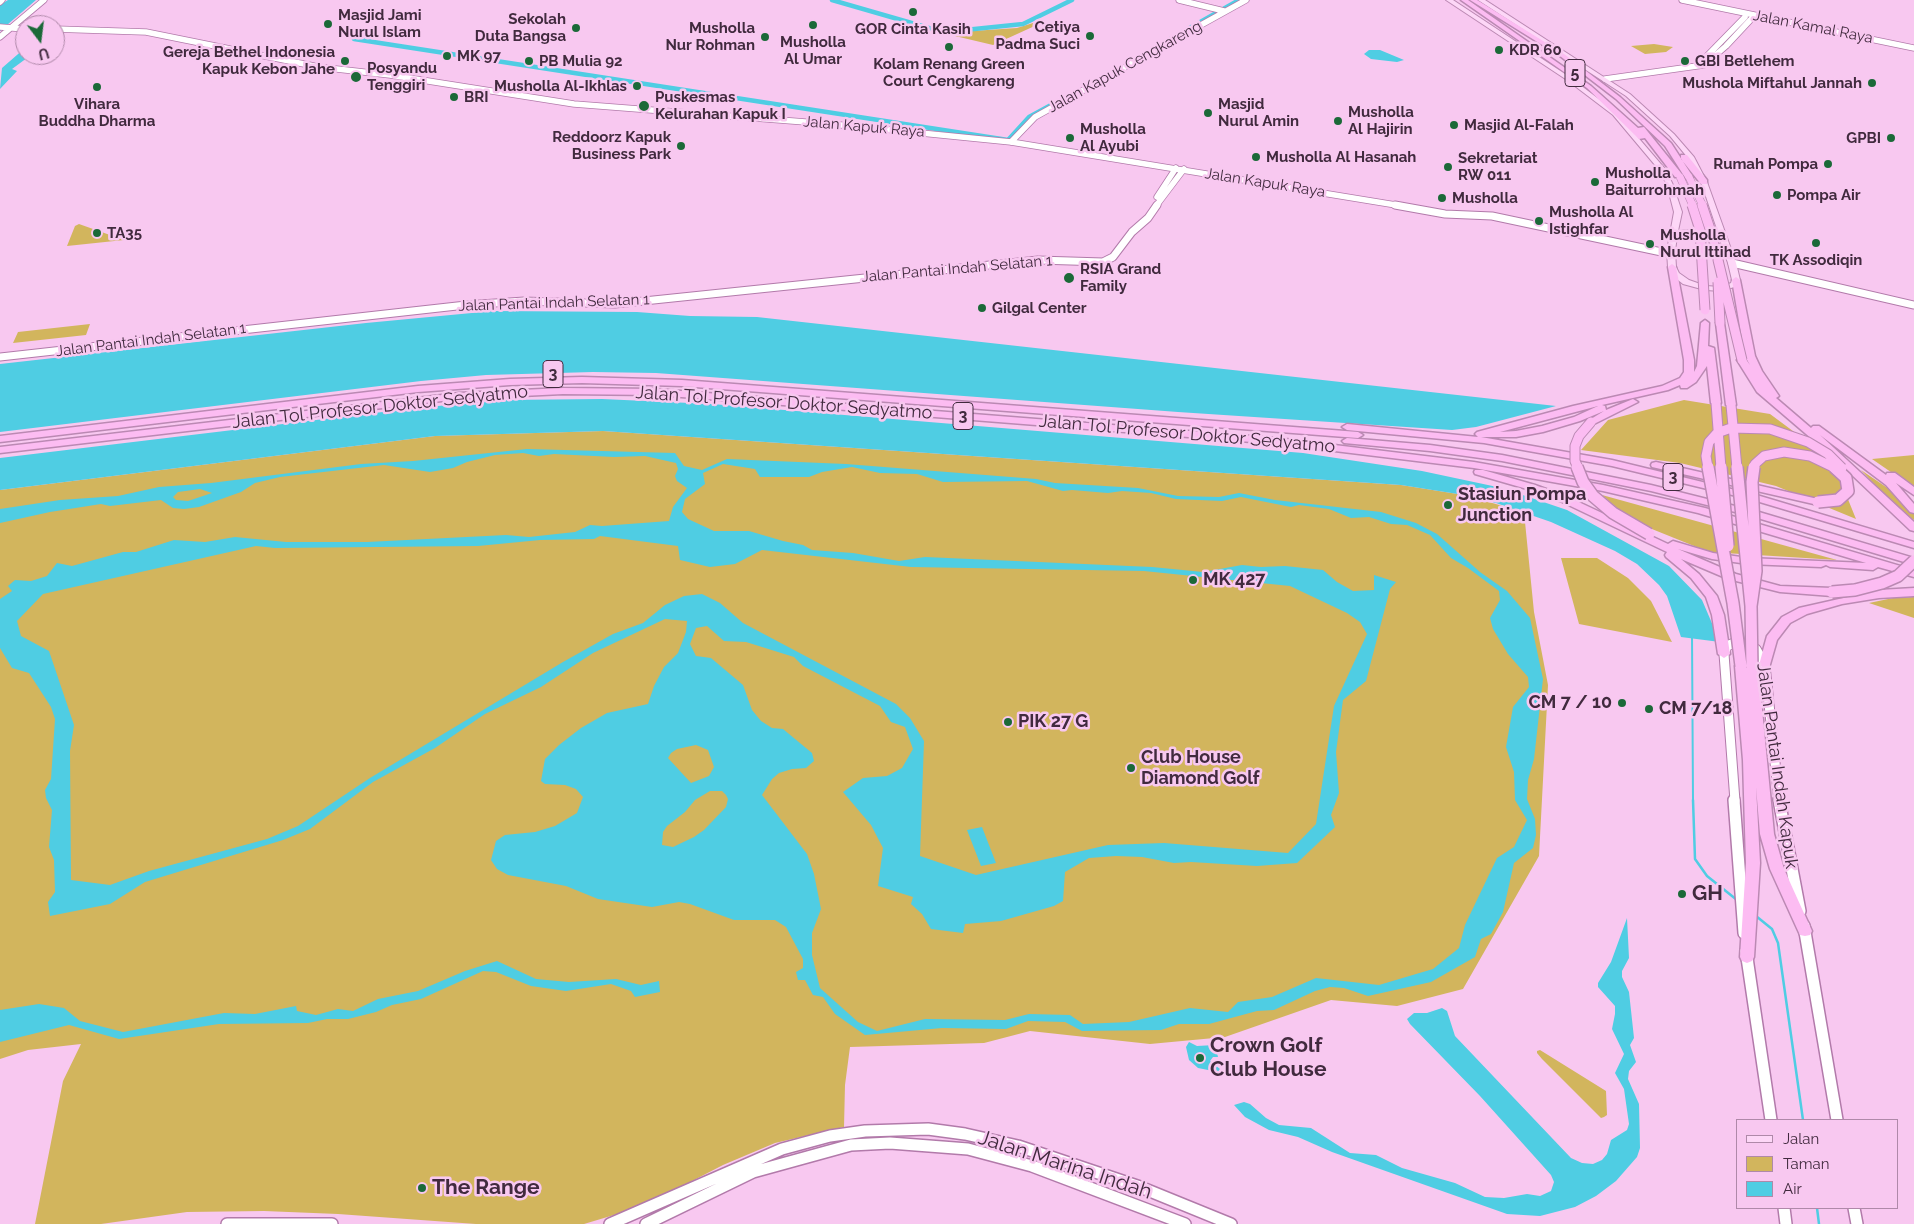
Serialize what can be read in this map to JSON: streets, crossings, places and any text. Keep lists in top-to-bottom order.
{
  "streets": {
    "highway": ["5", "3", "Jalan Tol Profesor Doktor Sedyatmo"],
    "main road": ["Jalan Kapuk Raya", "Jalan Pantai Indah Selatan 1", "Jalan Marina Indah"],
    "street": ["Jalan Kamal Raya", "Jalan Kapuk Cengkareng", "Jalan Pantai Indah Kapuk"]
  },
  "crossings": [
    ["Jalan Kapuk Cengkareng", "Jalan Kapuk Raya"],
    ["Jalan Kapuk Raya", "Jalan Pantai Indah Selatan 1"]
  ],
  "places": [
    "GOR Cinta Kasih",
    "Masjid Jami Nurul Islam",
    "Musholla Al Umar",
    "Sekolah Duta Bangsa",
    "Cetiya Padma Suci",
    "Musholla Nur Rohman",
    "Kolam Renang Green Court Cengkareng",
    "KDR 60",
    "MK 97",
    "Gereja Bethel Indonesia Kapuk Kebon Jahe",
    "PB Mulia 92",
    "GBI Betlehem",
    "Posyandu Tenggiri",
    "Mushola Miftahul Jannah",
    "Musholla Al-Ikhlas",
    "Vihara Buddha Dharma",
    "BRI",
    "Puskesmas Kelurahan Kapuk I",
    "Masjid Nurul Amin",
    "Musholla Al Hajirin",
    "Masjid Al-Falah",
    "Musholla Al Ayubi",
    "GPBI",
    "Reddoorz Kapuk Business Park",
    "Musholla Al Hasanah",
    "Rumah Pompa",
    "Sekretariat RW 011",
    "Musholla Baiturrohmah",
    "Pompa Air",
    "Musholla",
    "Musholla Al Istighfar",
    "TA35",
    "TK Assodiqin",
    "Musholla Nurul Ittihad",
    "RSIA Grand Family",
    "Gilgal Center",
    "Stasiun Pompa Junction",
    "MK 427",
    "CM 7 / 10",
    "CM 7/18",
    "PIK 27 G",
    "Club House Diamond Golf",
    "GH",
    "Crown Golf Club House",
    "The Range"
  ],
  "legend": ["Jalan", "Taman", "Air"],
  "north": "bottom"
}
